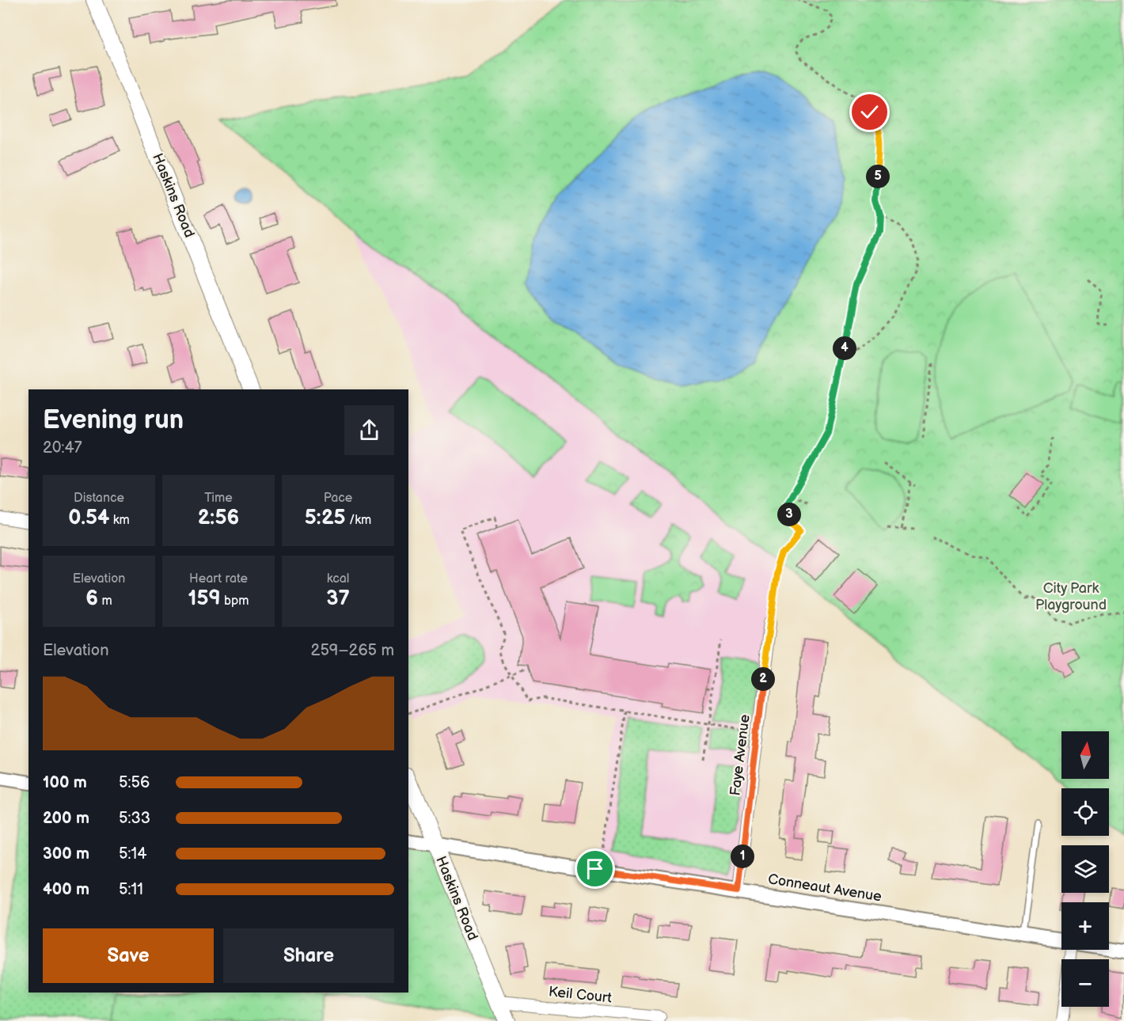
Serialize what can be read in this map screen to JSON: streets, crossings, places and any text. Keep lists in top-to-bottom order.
{
  "streets": {
    "main road": ["Haskins Road"],
    "street": ["Faye Avenue", "Conneaut Avenue", "Keil Court"]
  },
  "crossings": [
    ["Haskins Road", "Conneaut Avenue"],
    ["Haskins Road", "Keil Court"],
    ["Faye Avenue", "Conneaut Avenue"]
  ],
  "parks": ["City Park Playground"],
  "north": "top",
  "page": {
    "pins": [
      "5",
      "4",
      "3",
      "2",
      "1"
    ],
    "heading": ["Evening run", "20:47"],
    "stats": [
      ["Distance", "0.54 km"],
      ["Time", "2:56"],
      ["Pace", "5:25 /km"],
      ["Elevation", "6 m"],
      ["Heart rate", "159 bpm"],
      ["kcal", "37"]
    ],
    "chart": ["Elevation", "259–265 m"],
    "map_buttons": ["+", "−"],
    "list": [
      {
        "name": "100 m",
        "note": "5:56"
      },
      {
        "name": "200 m",
        "note": "5:33"
      },
      {
        "name": "300 m",
        "note": "5:14"
      },
      {
        "name": "400 m",
        "note": "5:11"
      }
    ],
    "buttons": ["Save", "Share"]
  }
}
